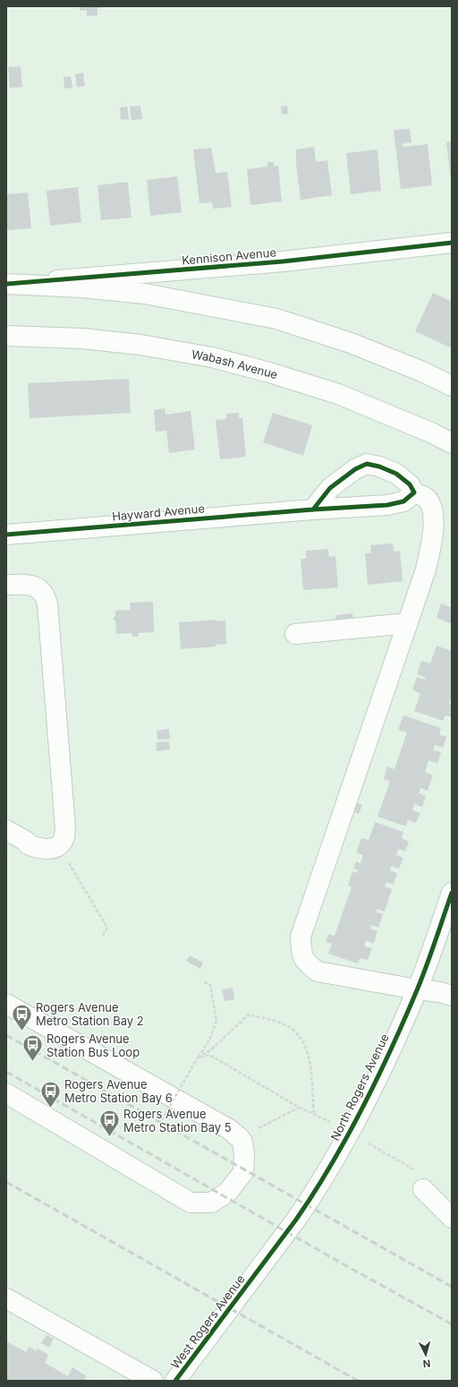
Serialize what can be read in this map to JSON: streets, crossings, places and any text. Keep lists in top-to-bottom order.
{
  "streets": {
    "street": [
      "Kennison Avenue",
      "Wabash Avenue",
      "Hayward Avenue",
      "North Rogers Avenue",
      "West Rogers Avenue"
    ]
  },
  "crossings": [
    ["North Rogers Avenue", "West Rogers Avenue"]
  ],
  "places": {
    "bus stop": [
      "Rogers Avenue Metro Station Bay 2",
      "Rogers Avenue Station Bus Loop",
      "Rogers Avenue Metro Station Bay 6",
      "Rogers Avenue Metro Station Bay 5"
    ]
  },
  "north": "bottom"
}
